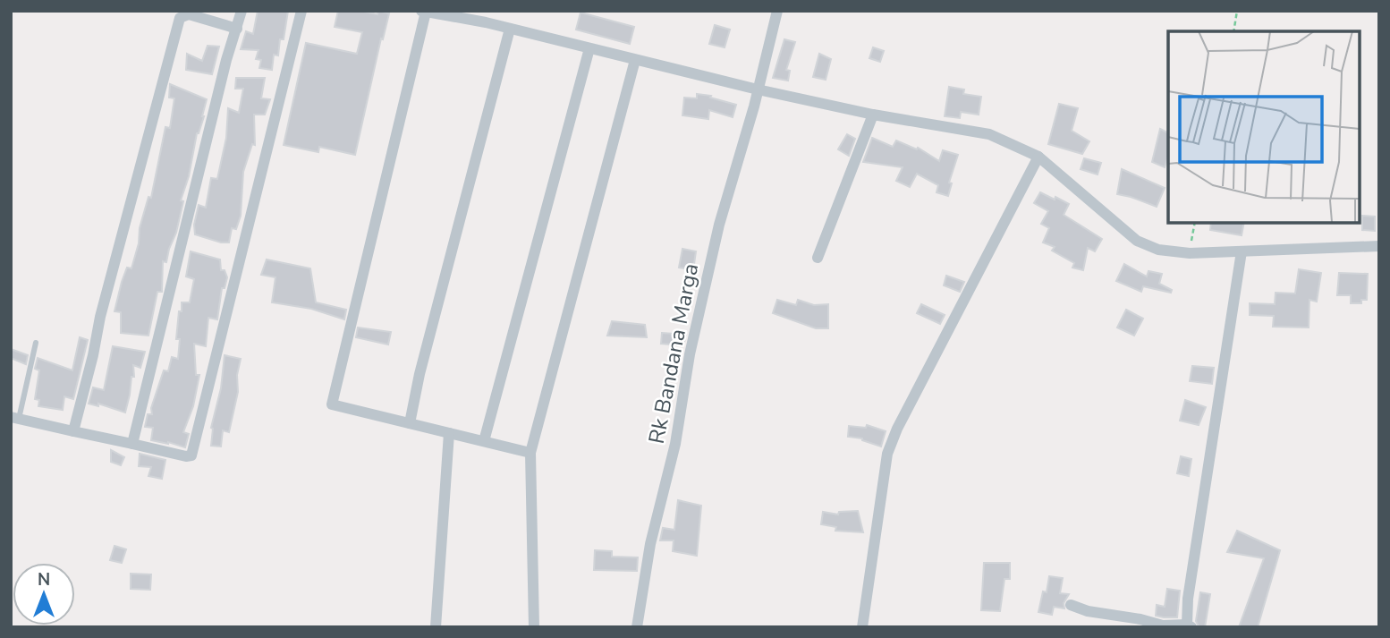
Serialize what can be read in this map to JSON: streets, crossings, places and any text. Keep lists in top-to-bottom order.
{
  "streets": {
    "street": ["Rk Bandana Marga"]
  },
  "north": "top"
}
